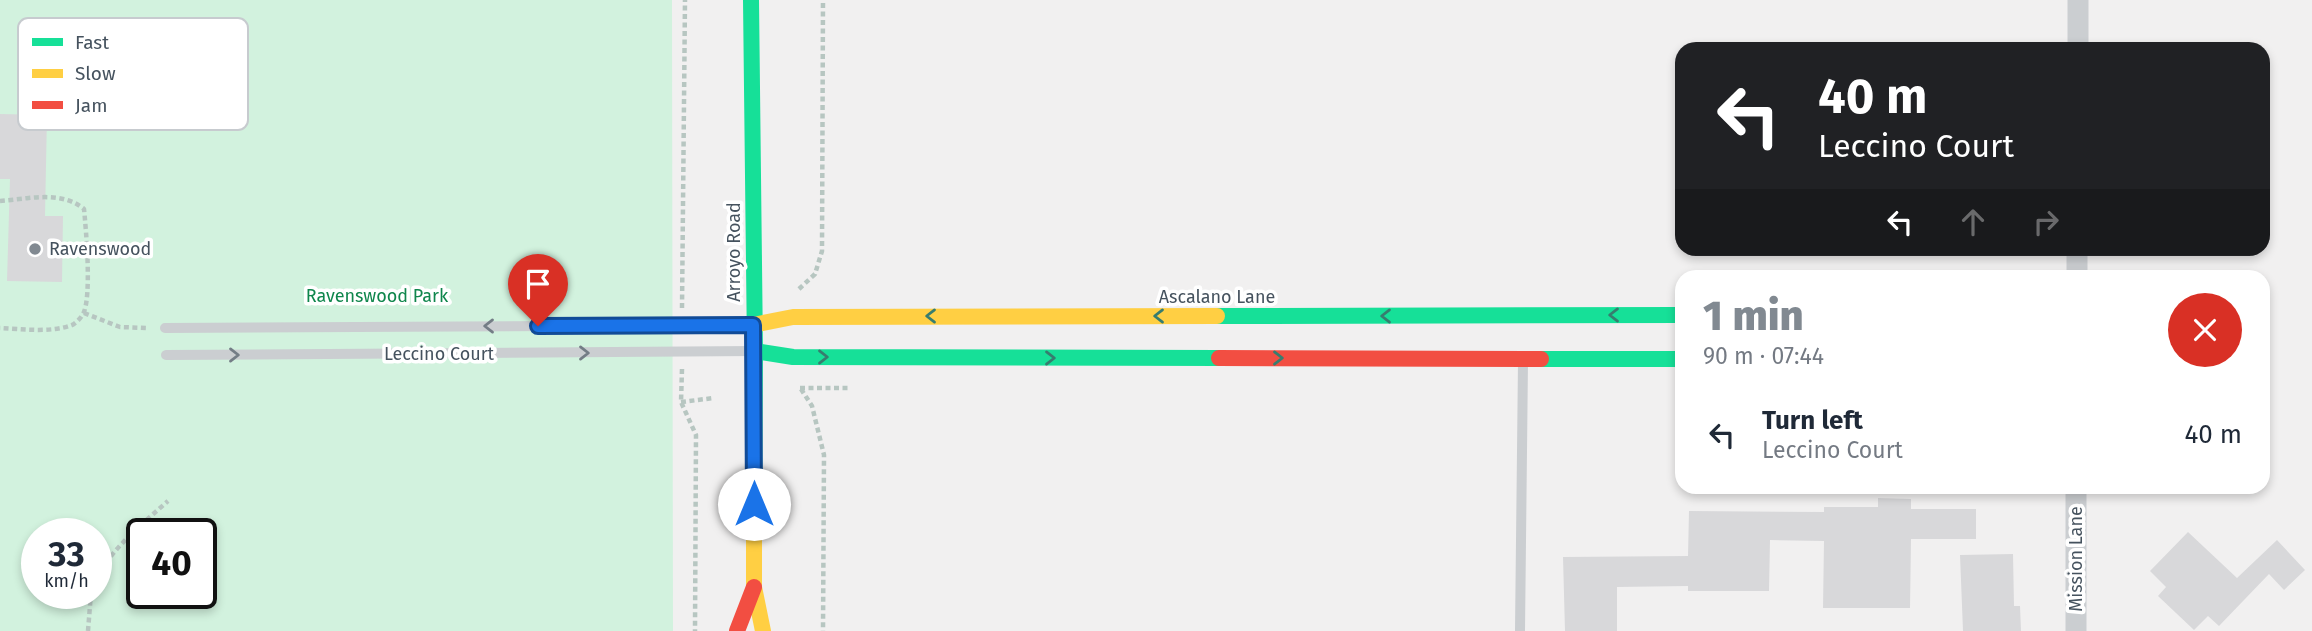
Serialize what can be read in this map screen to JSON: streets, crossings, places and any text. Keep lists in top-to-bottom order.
{
  "streets": {
    "street": ["Arroyo Road", "Ascalano Lane", "Mission Lane"],
    "lane": ["Leccino Court"]
  },
  "crossings": [
    ["Arroyo Road", "Ascalano Lane"],
    ["Arroyo Road", "Leccino Court"],
    ["Ascalano Lane", "Leccino Court"]
  ],
  "parks": ["Ravenswood Park"],
  "places": ["Ravenswood"],
  "legend": ["Fast", "Slow", "Jam"],
  "page": {
    "turn": ["40 m", "Leccino Court"],
    "heading": ["1 min", "90 m · 07:44"],
    "list": [
      {
        "name": "Turn left",
        "note": "Leccino Court",
        "value": "40 m"
      }
    ],
    "speed": "33 km/h",
    "limit": "40"
  }
}
